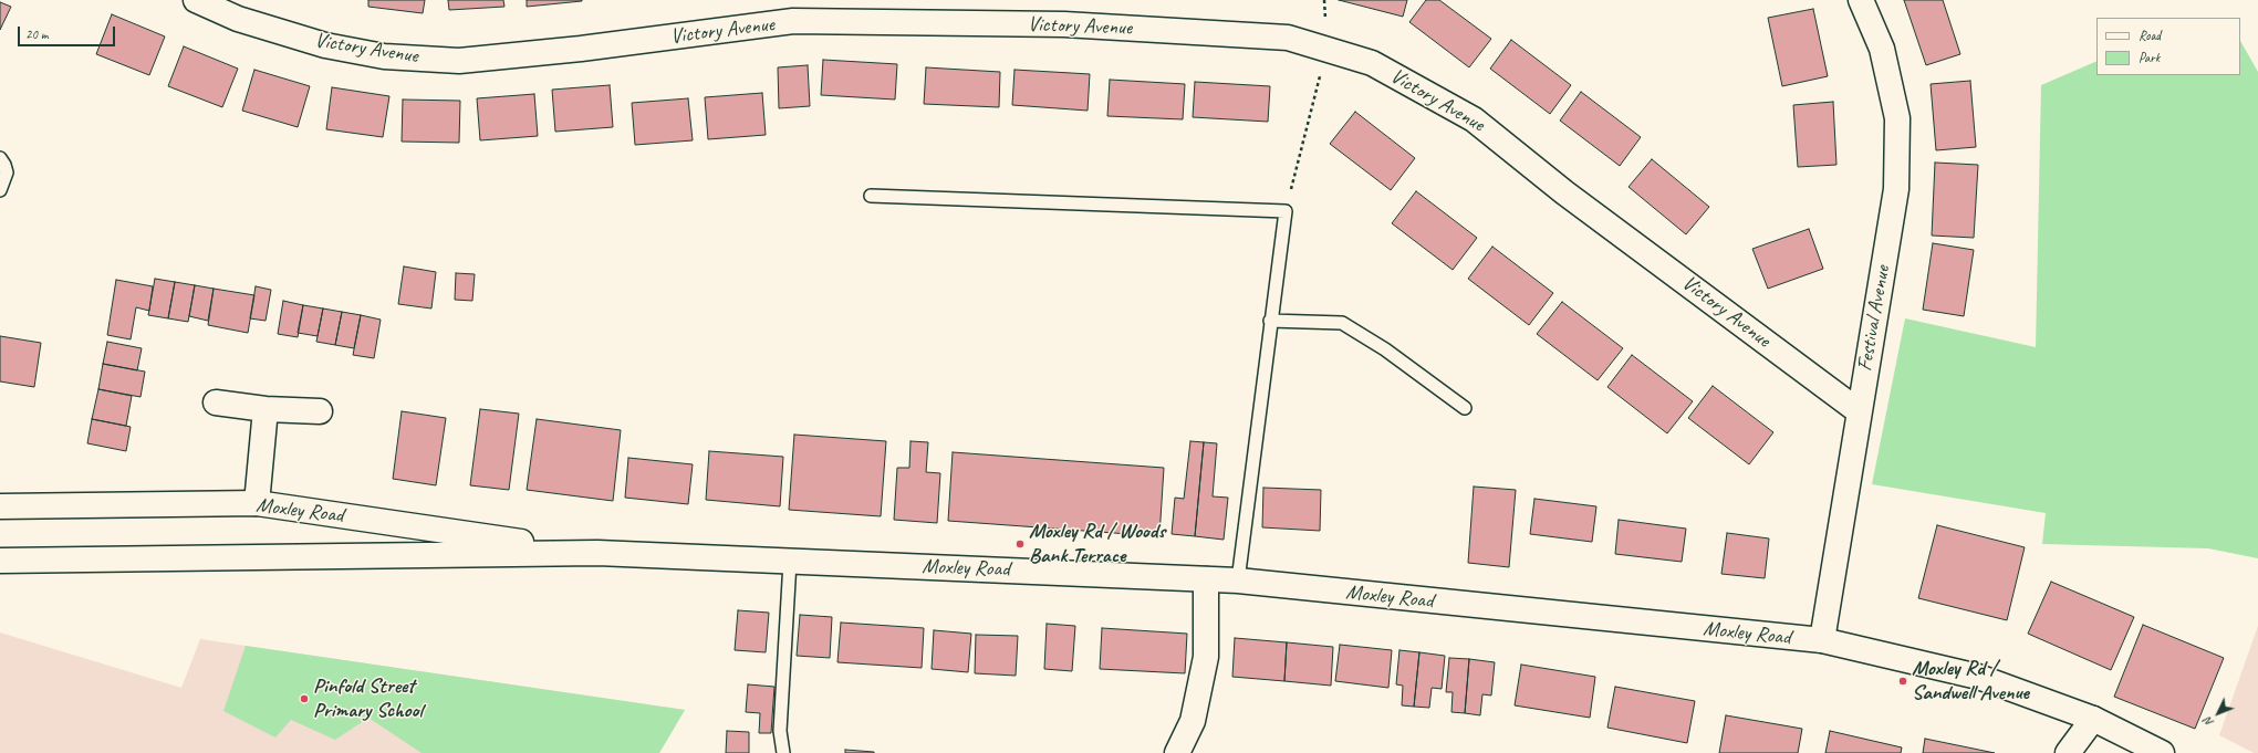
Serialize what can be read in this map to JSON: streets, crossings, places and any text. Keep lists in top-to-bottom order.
{
  "streets": {
    "street": ["Victory Avenue", "Festival Avenue", "Moxley Road"]
  },
  "crossings": [
    ["Victory Avenue", "Festival Avenue"],
    ["Festival Avenue", "Moxley Road"]
  ],
  "places": ["Moxley Rd / Woods Bank Terrace", "Moxley Rd / Sandwell Avenue", "Pinfold Street Primary School"],
  "legend": ["Road", "Park"],
  "scale_bar": "20 m",
  "north": "bottom left"
}
